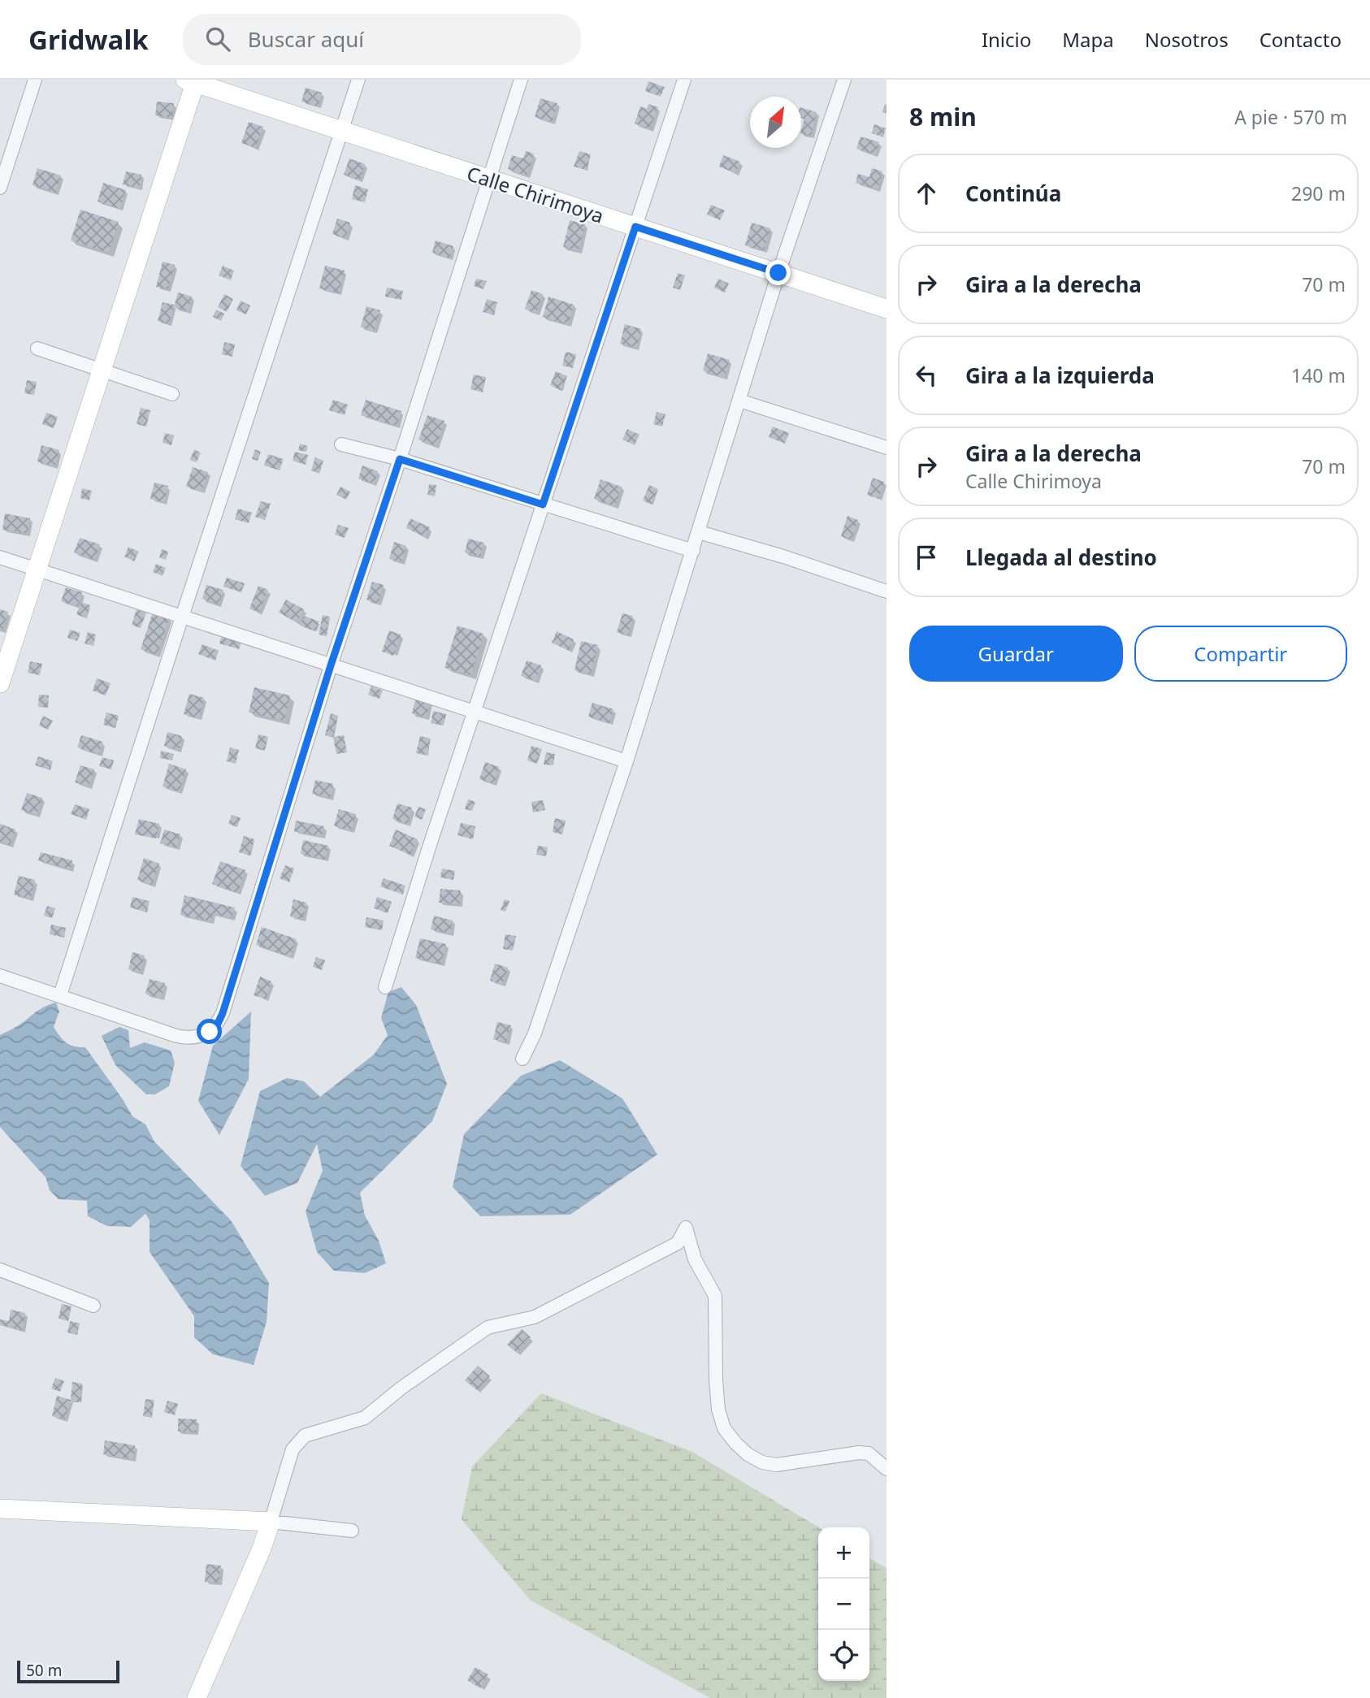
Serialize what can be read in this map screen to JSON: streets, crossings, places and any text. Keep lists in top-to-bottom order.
{
  "streets": {
    "street": ["Calle Chirimoya"]
  },
  "scale_bar": "50 m",
  "north": "top right",
  "page": {
    "header": "Gridwalk",
    "search": "Buscar aquí",
    "nav": [
      "Inicio",
      "Mapa",
      "Nosotros",
      "Contacto"
    ],
    "heading": ["8 min", "A pie · 570 m"],
    "list": [
      ["Continúa", "290 m"],
      ["Gira a la derecha", "70 m"],
      ["Gira a la izquierda", "140 m"],
      ["Gira a la derecha", "Calle Chirimoya", "70 m"],
      "Llegada al destino"
    ],
    "buttons": ["Guardar", "Compartir"],
    "map_buttons": ["+", "−"],
    "scale": "50 m"
  }
}
